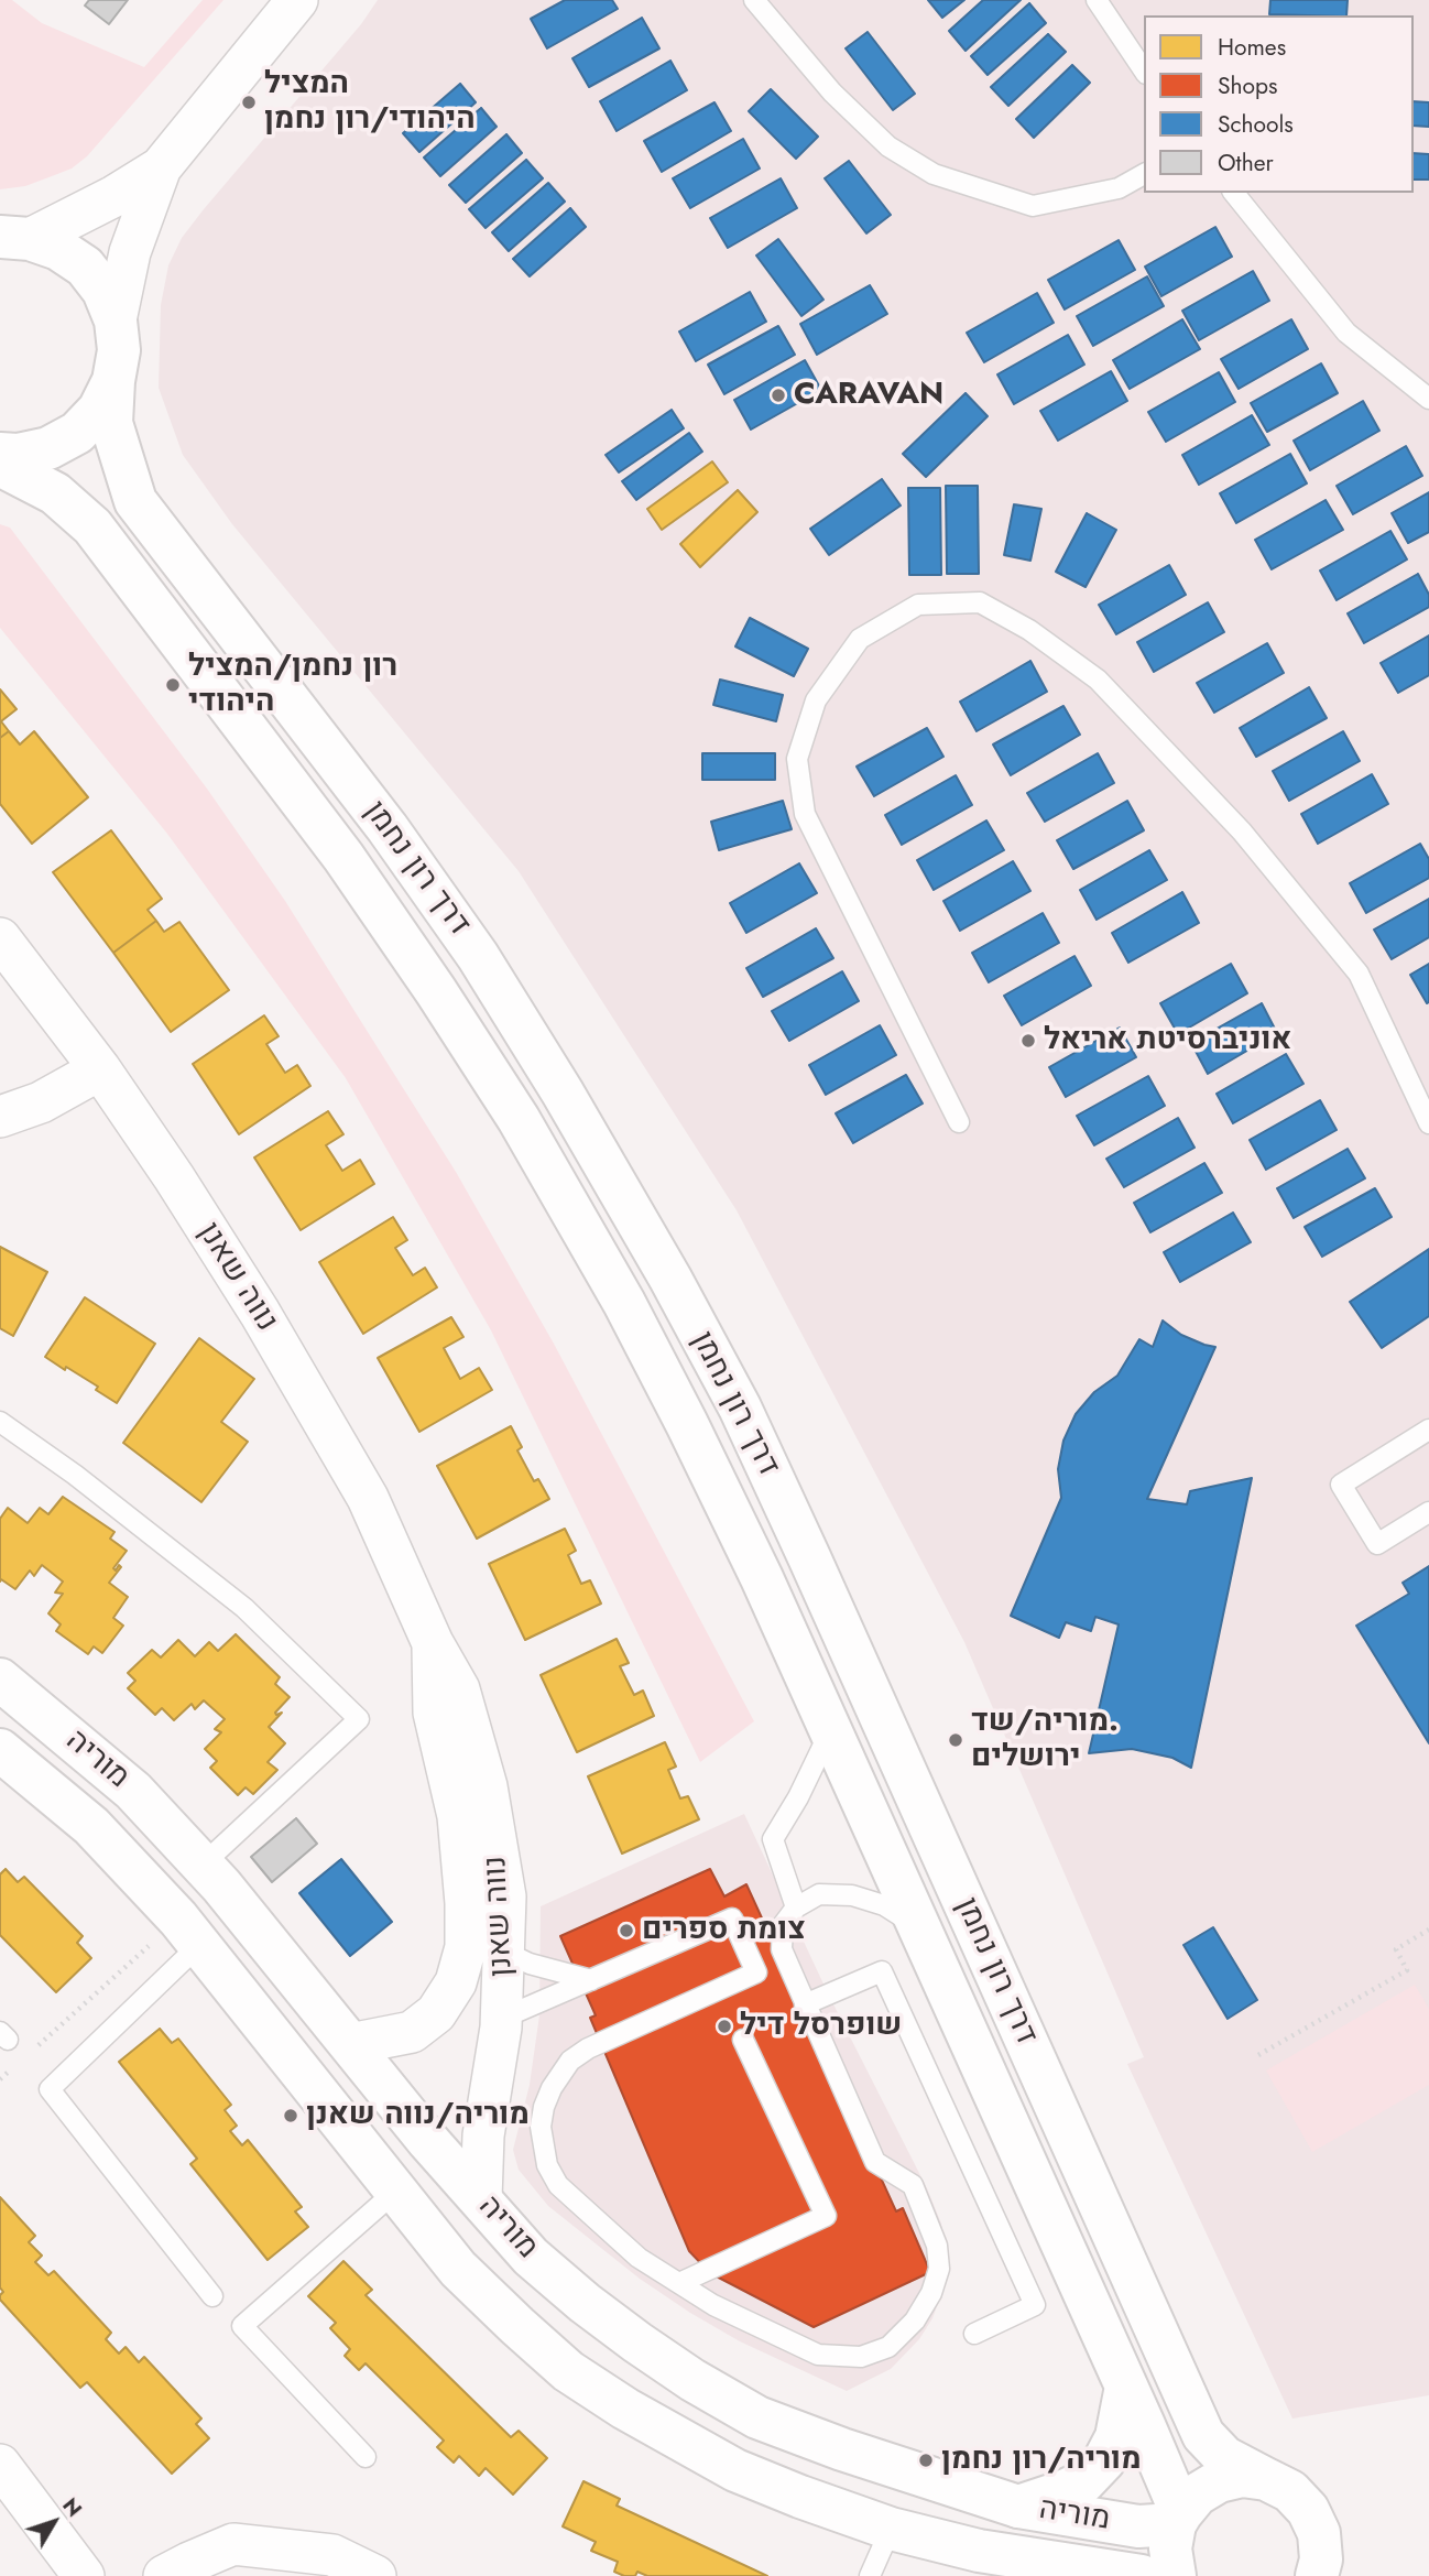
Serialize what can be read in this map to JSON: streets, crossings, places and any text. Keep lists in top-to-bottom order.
{
  "streets": {
    "main road": ["דרך רון נחמן", "מוריה"],
    "street": ["נווה שאנן"]
  },
  "crossings": [
    ["דרך רון נחמן", "מוריה"],
    ["נווה שאנן", "מוריה"]
  ],
  "places": [
    "המציל היהודי/רון נחמן",
    "CARAVAN",
    "רון נחמן/המציל היהודי",
    "אוניברסיטת אריאל",
    "מוריה/שד. ירושלים",
    "צומת ספרים",
    "שופרסל דיל",
    "מוריה/נווה שאנן",
    "מוריה/רון נחמן"
  ],
  "legend": [
    "Homes",
    "Shops",
    "Schools",
    "Other"
  ],
  "north": "top right"
}
